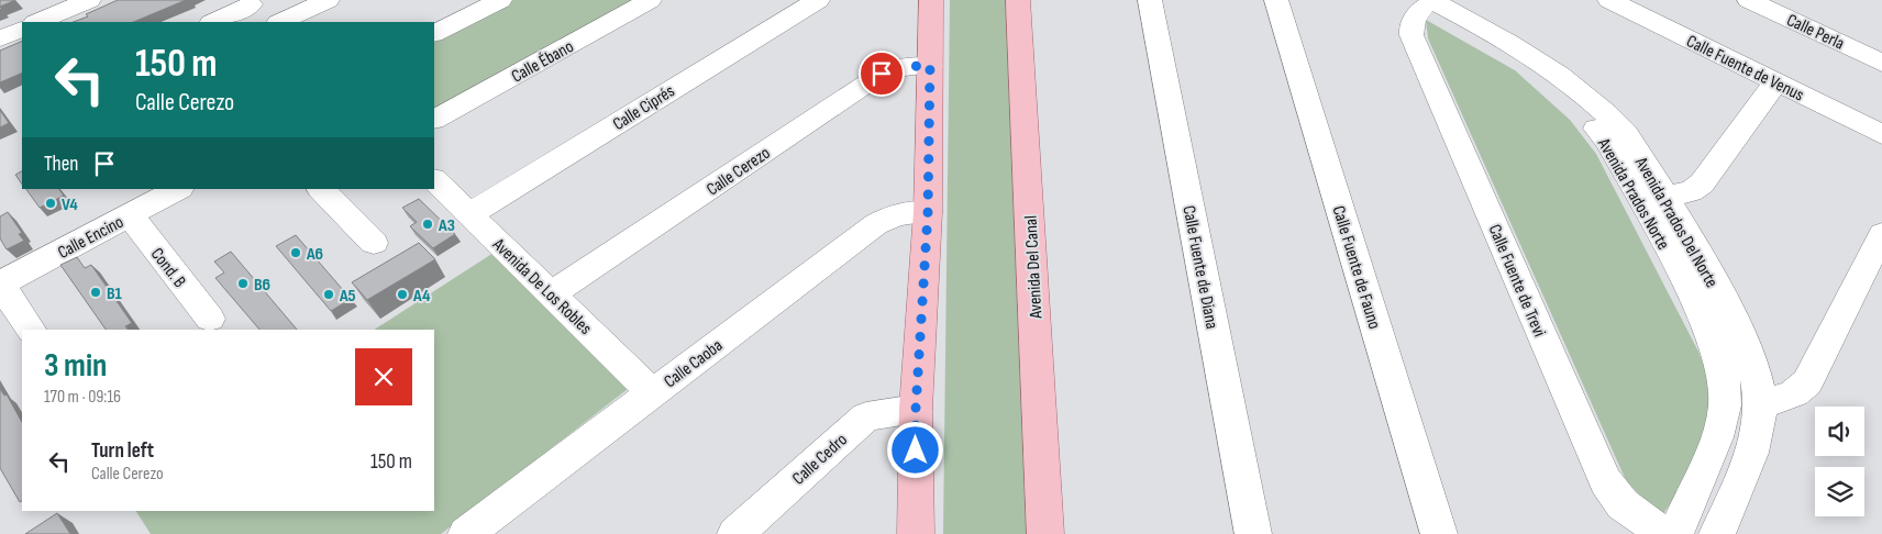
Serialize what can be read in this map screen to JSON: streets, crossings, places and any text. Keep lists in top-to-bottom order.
{
  "streets": {
    "main road": ["Avenida Del Canal"],
    "street": [
      "Calle Perla",
      "Calle Ébano",
      "Calle Fuente de Venus",
      "Calle Ciprés",
      "Calle Cerezo",
      "Avenida Prados Norte",
      "Avenida Prados Del Norte",
      "Calle Encino",
      "Cond. B",
      "Calle Fuente de Diana",
      "Calle Fuente de Fauno",
      "Calle Fuente de Trevi",
      "Avenida De Los Robles",
      "Calle Caoba",
      "Calle Cedro"
    ]
  },
  "crossings": [
    ["Calle Ciprés", "Avenida De Los Robles"],
    ["Calle Cerezo", "Avenida De Los Robles"],
    ["Avenida Prados Norte", "Avenida Prados Del Norte"],
    ["Avenida Prados Norte", "Calle Fuente de Trevi"],
    ["Avenida Prados Del Norte", "Calle Fuente de Trevi"],
    ["Calle Encino", "Cond. B"],
    ["Avenida De Los Robles", "Calle Caoba"]
  ],
  "places": [
    "V4",
    "A3",
    "A6",
    "B6",
    "B1",
    "A5",
    "A4"
  ],
  "page": {
    "turn": ["150 m", "Calle Cerezo"],
    "then": "Then",
    "heading": ["3 min", "170 m · 09:16"],
    "list": [
      {
        "name": "Turn left",
        "note": "Calle Cerezo",
        "value": "150 m"
      }
    ]
  }
}
